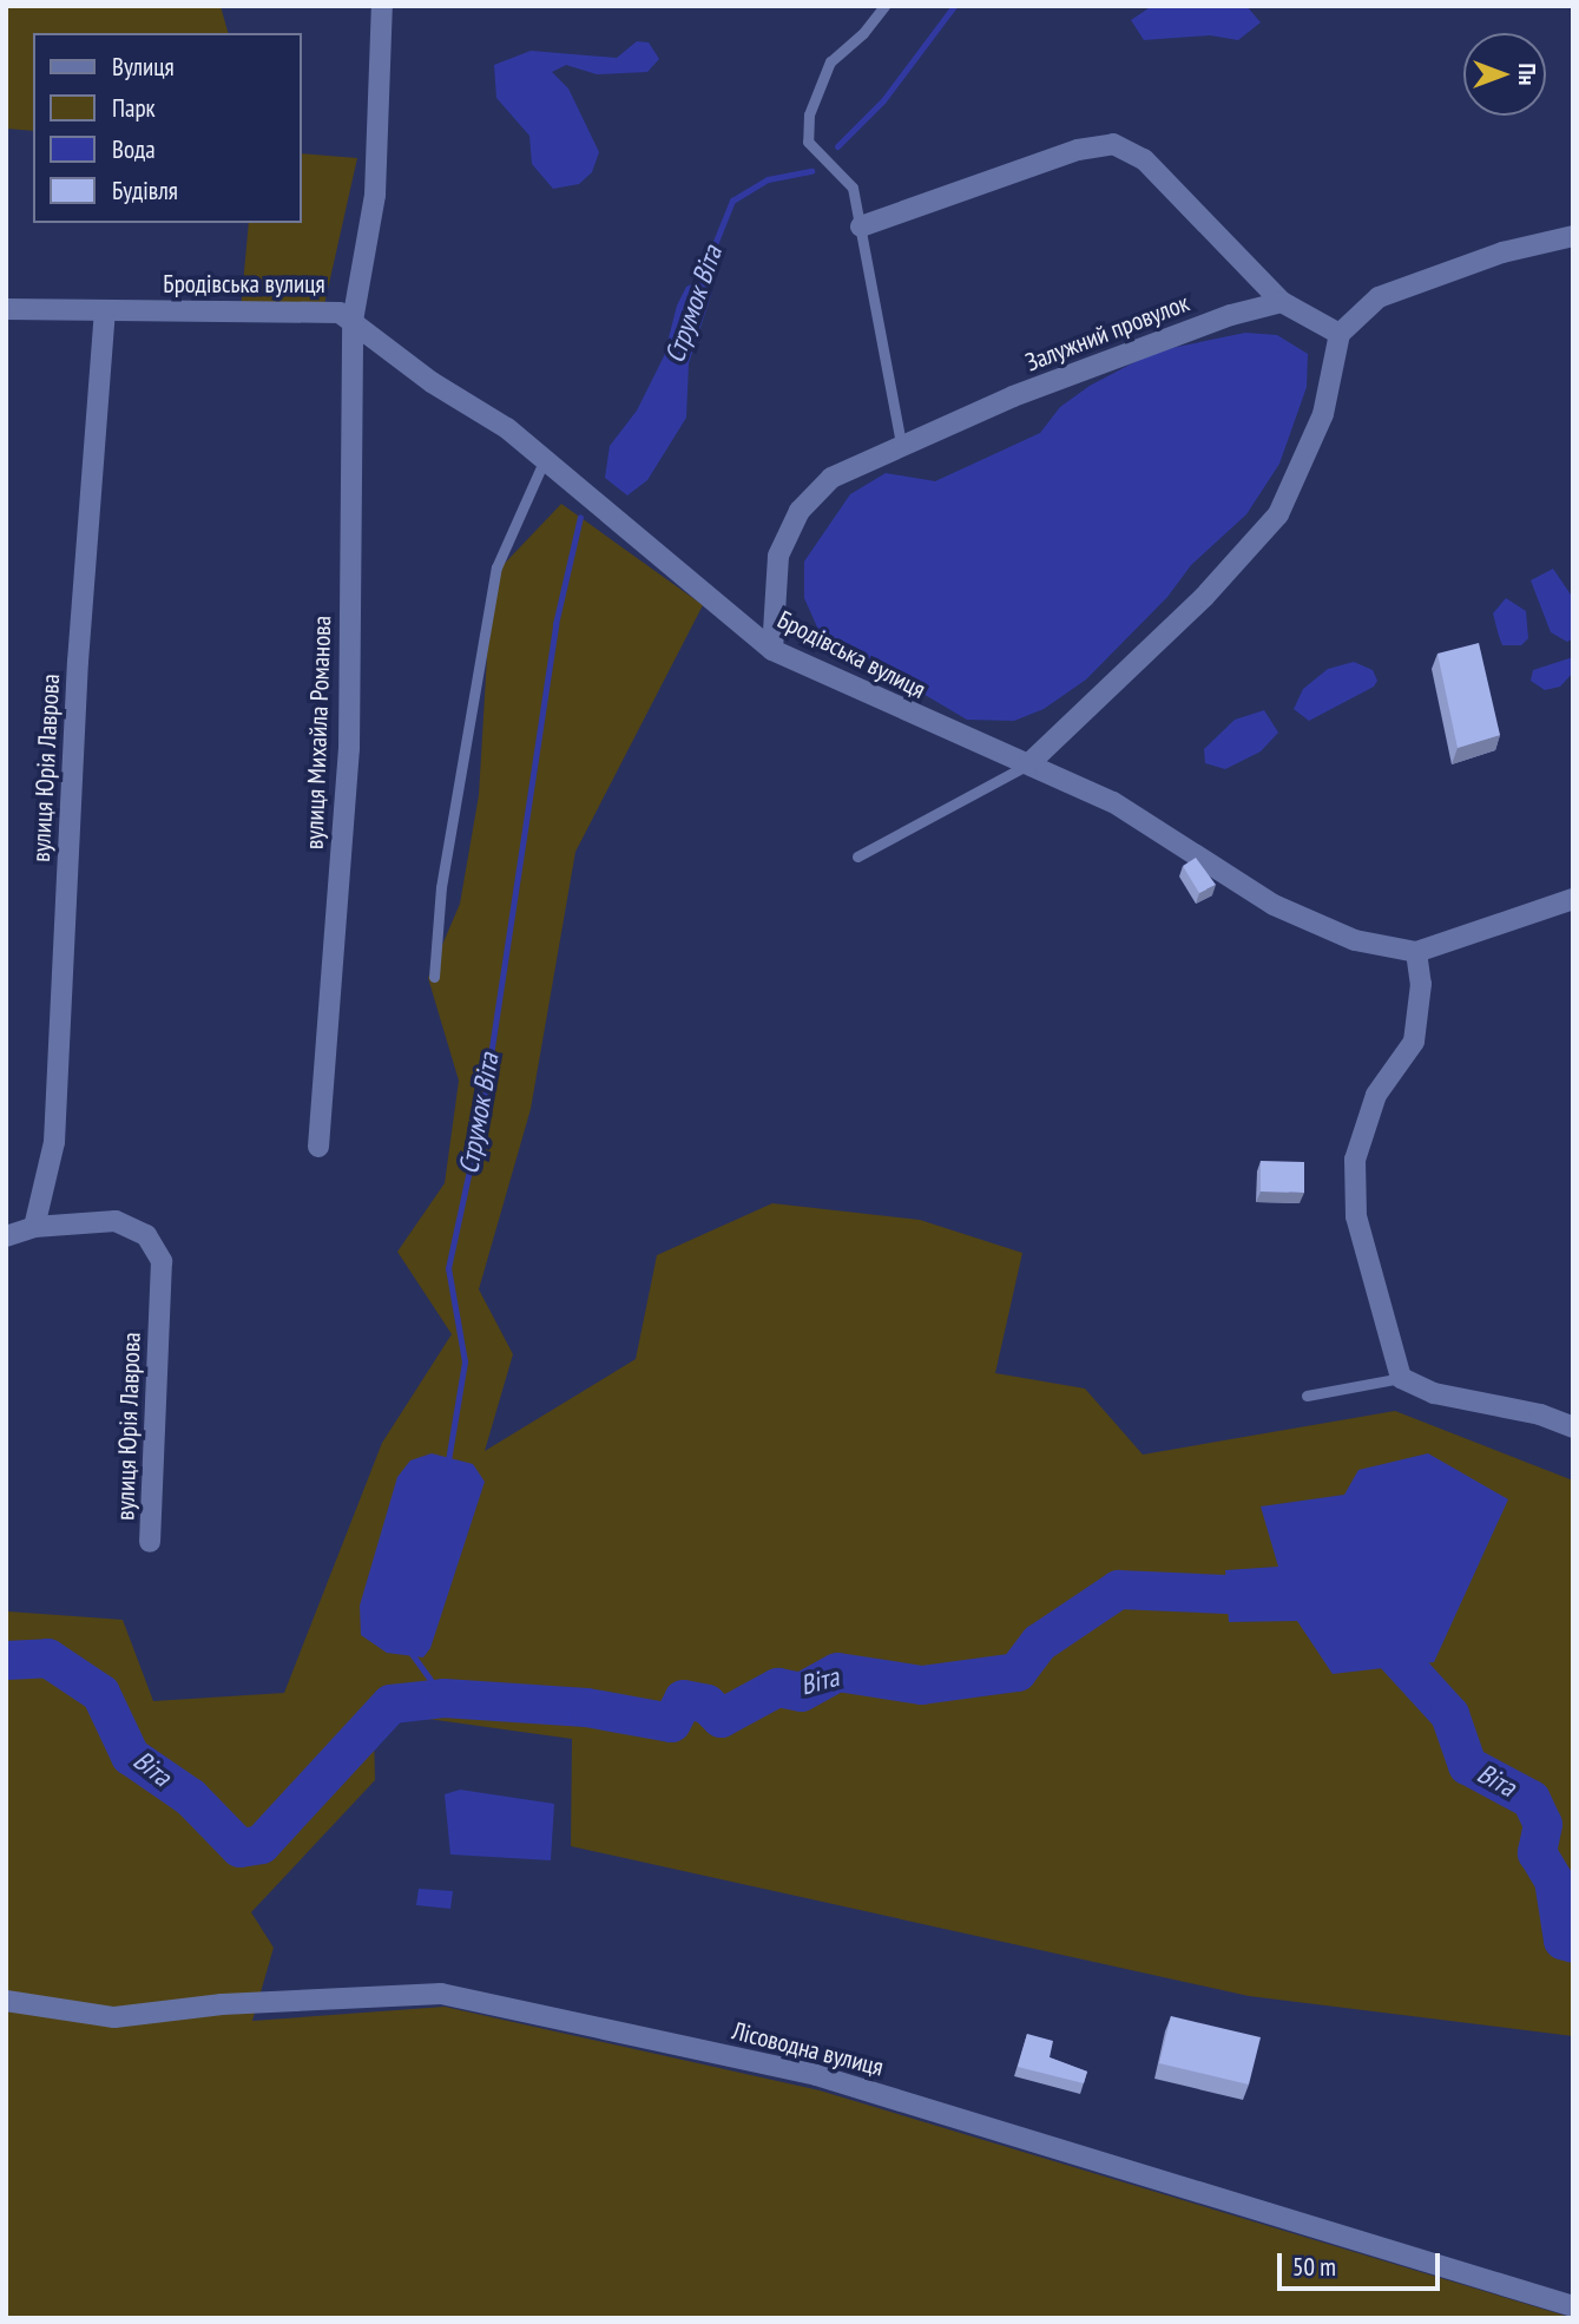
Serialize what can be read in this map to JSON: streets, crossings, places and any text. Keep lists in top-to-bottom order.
{
  "streets": {
    "street": [
      "Бродівська вулиця",
      "Залужний провулок",
      "вулиця Михайла Романова",
      "вулиця Юрія Лаврова",
      "Лісоводна вулиця"
    ]
  },
  "crossings": [
    ["Бродівська вулиця", "Залужний провулок"],
    ["Бродівська вулиця", "вулиця Михайла Романова"],
    ["Бродівська вулиця", "вулиця Юрія Лаврова"]
  ],
  "water": ["Струмок Віта", "Віта"],
  "legend": [
    "Вулиця",
    "Парк",
    "Вода",
    "Будівля"
  ],
  "scale_bar": "50 m",
  "north": "right"
}
